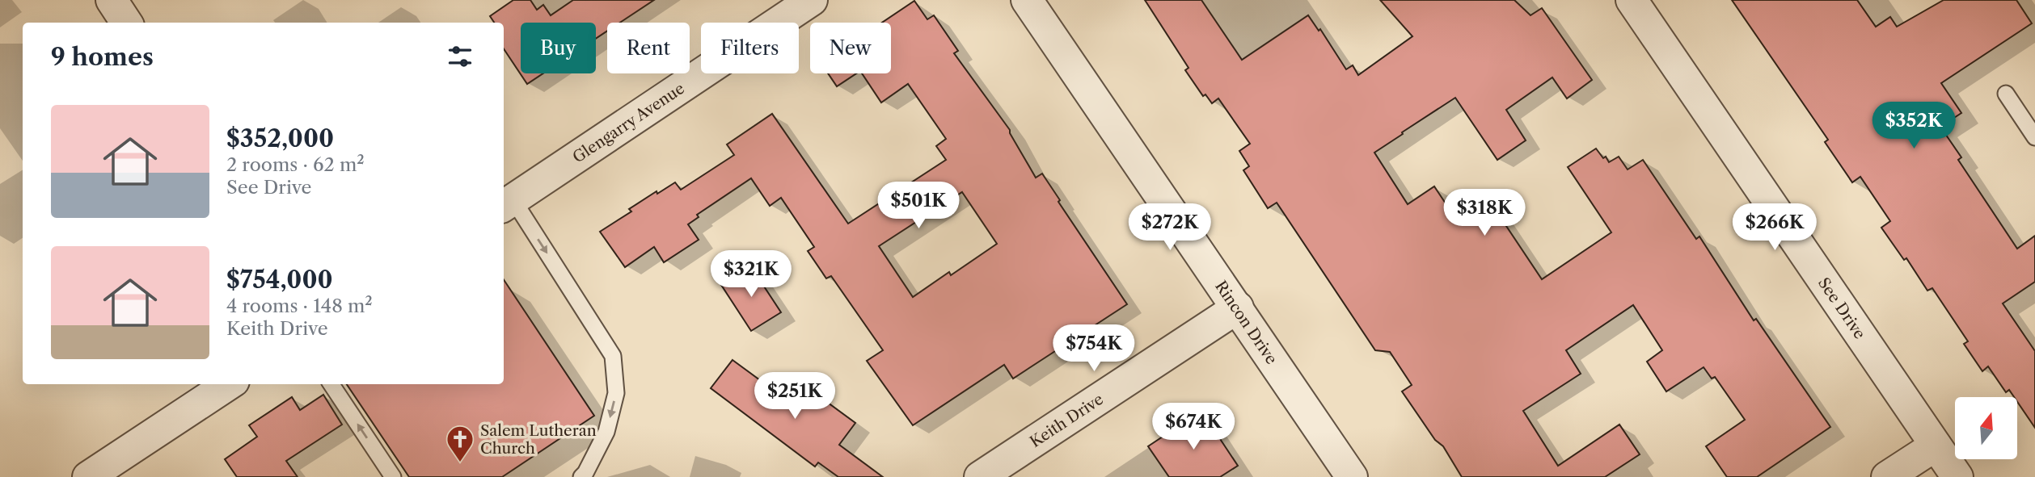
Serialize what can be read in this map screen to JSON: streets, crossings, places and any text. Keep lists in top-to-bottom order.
{
  "streets": {
    "street": [
      "Glengarry Avenue",
      "See Drive",
      "Rincon Drive",
      "Keith Drive"
    ]
  },
  "crossings": [
    ["Rincon Drive", "Keith Drive"]
  ],
  "places": {
    "church": ["Salem Lutheran Church"]
  },
  "north": "top",
  "page": {
    "chip": [
      "Buy",
      "Rent",
      "Filters",
      "New"
    ],
    "heading": "9 homes",
    "list": [
      {
        "name": "$352,000",
        "note": "2 rooms · 62 m² · See Drive"
      },
      {
        "name": "$754,000",
        "note": "4 rooms · 148 m² · Keith Drive"
      }
    ],
    "price": [
      "$352K",
      "$501K",
      "$318K",
      "$272K",
      "$266K",
      "$321K",
      "$754K",
      "$251K",
      "$674K"
    ]
  }
}
